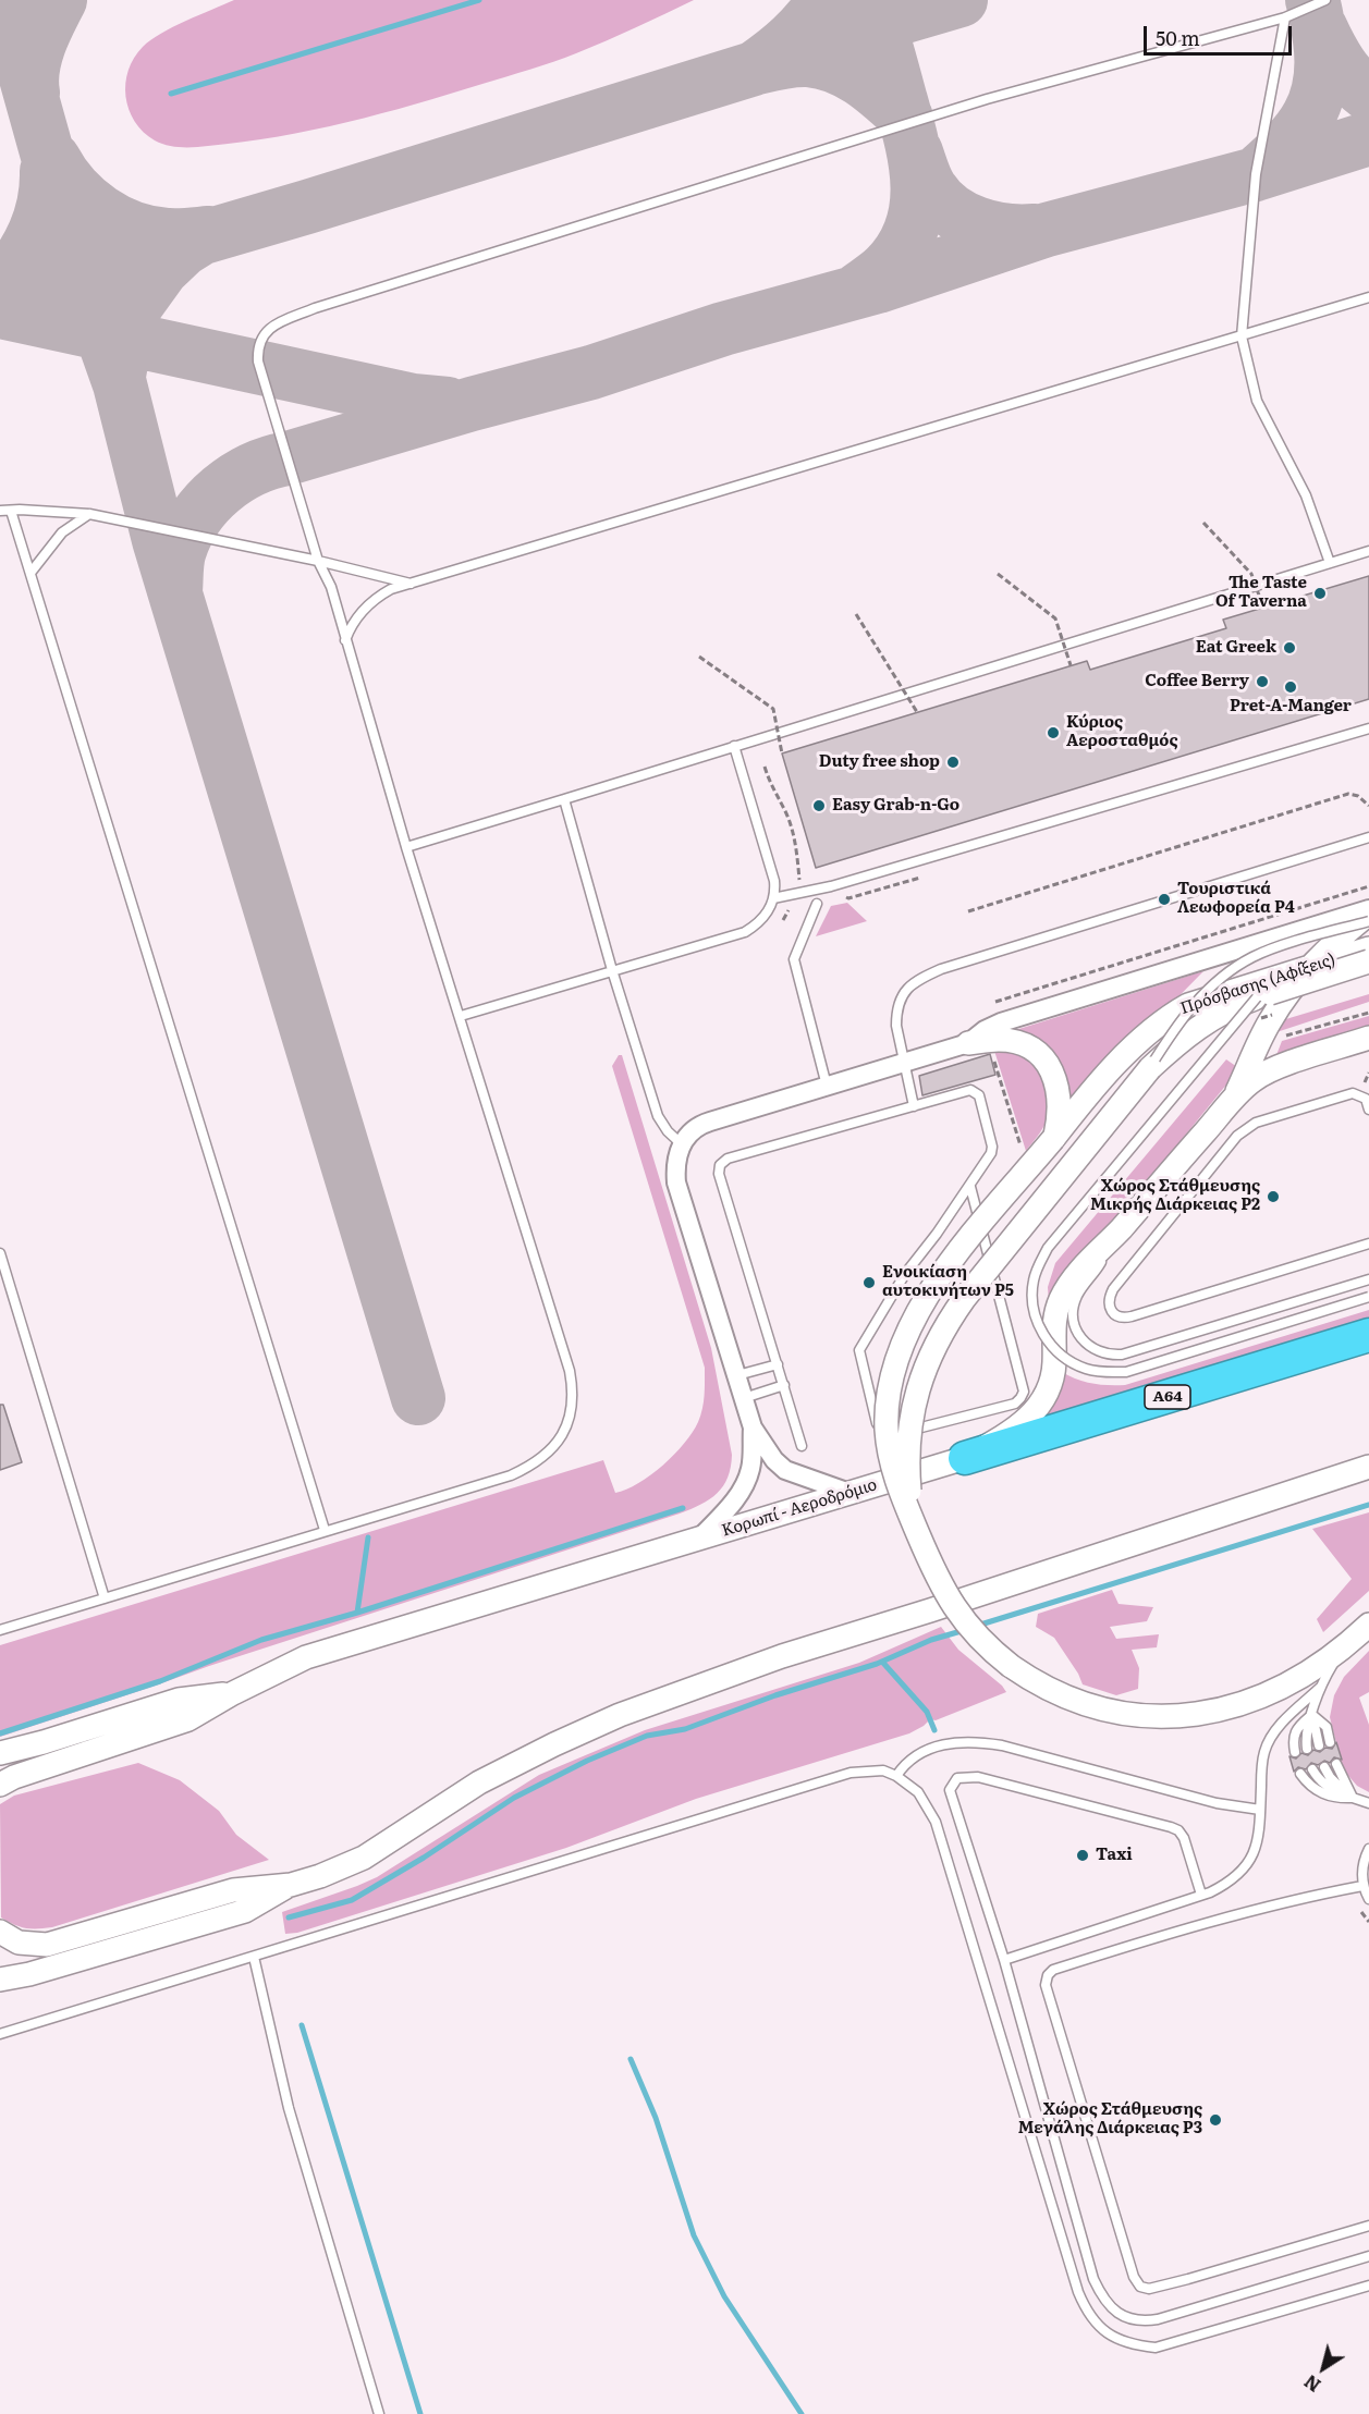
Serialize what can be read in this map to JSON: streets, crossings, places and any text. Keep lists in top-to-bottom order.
{
  "streets": {
    "highway": ["Α64", "Κορωπί - Αεροδρόμιο"],
    "street": ["Πρόσβασης (Αφίξεις)"]
  },
  "places": [
    "The Taste Of Taverna",
    "Eat Greek",
    "Coffee Berry",
    "Pret-A-Manger",
    "Κύριος Αεροσταθμός",
    "Duty free shop",
    "Easy Grab-n-Go",
    "Τουριστικά Λεωφορεία P4",
    "Χώρος Στάθμευσης Μικρής Διάρκειας P2",
    "Ενοικίαση αυτοκινήτων P5",
    "Taxi",
    "Χώρος Στάθμευσης Μεγάλης Διάρκειας P3"
  ],
  "scale_bar": "50 m",
  "north": "bottom left"
}
